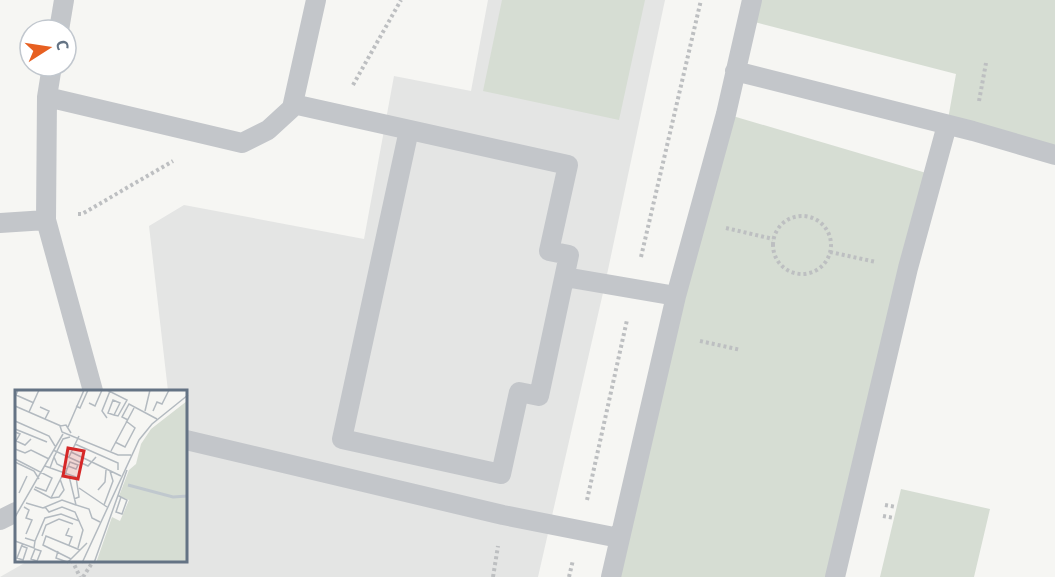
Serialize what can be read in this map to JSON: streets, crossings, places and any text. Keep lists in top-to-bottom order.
{
  "north": "right"
}
